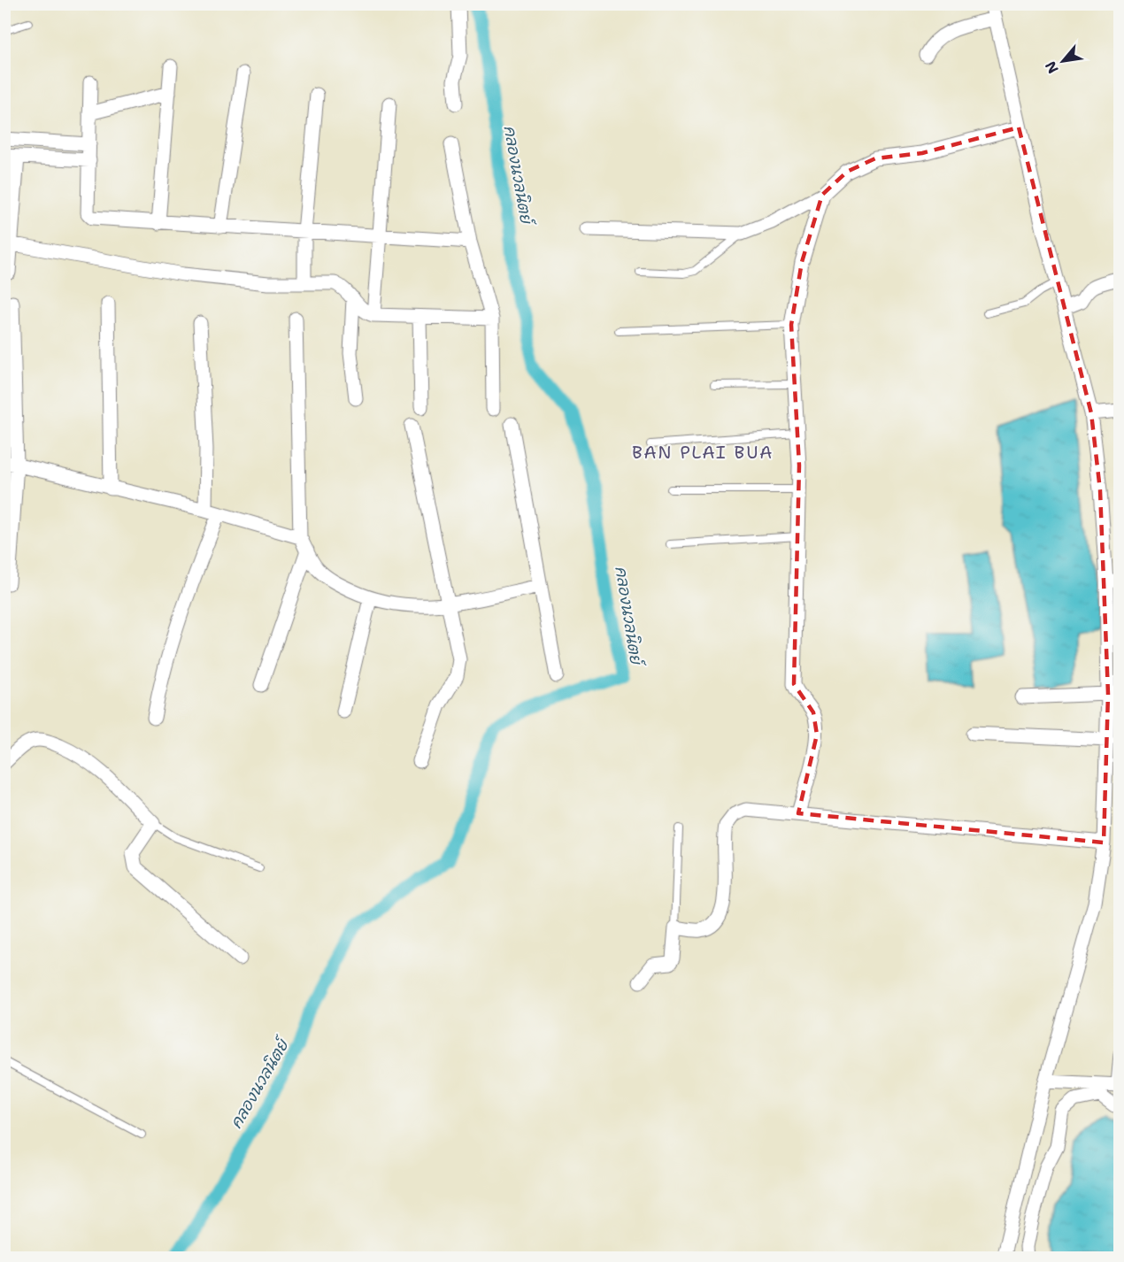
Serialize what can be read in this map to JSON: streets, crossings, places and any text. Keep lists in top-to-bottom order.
{
  "districts": ["BAN PLAI BUA"],
  "water": ["คลองนวลนิตย์"],
  "north": "bottom left"
}
